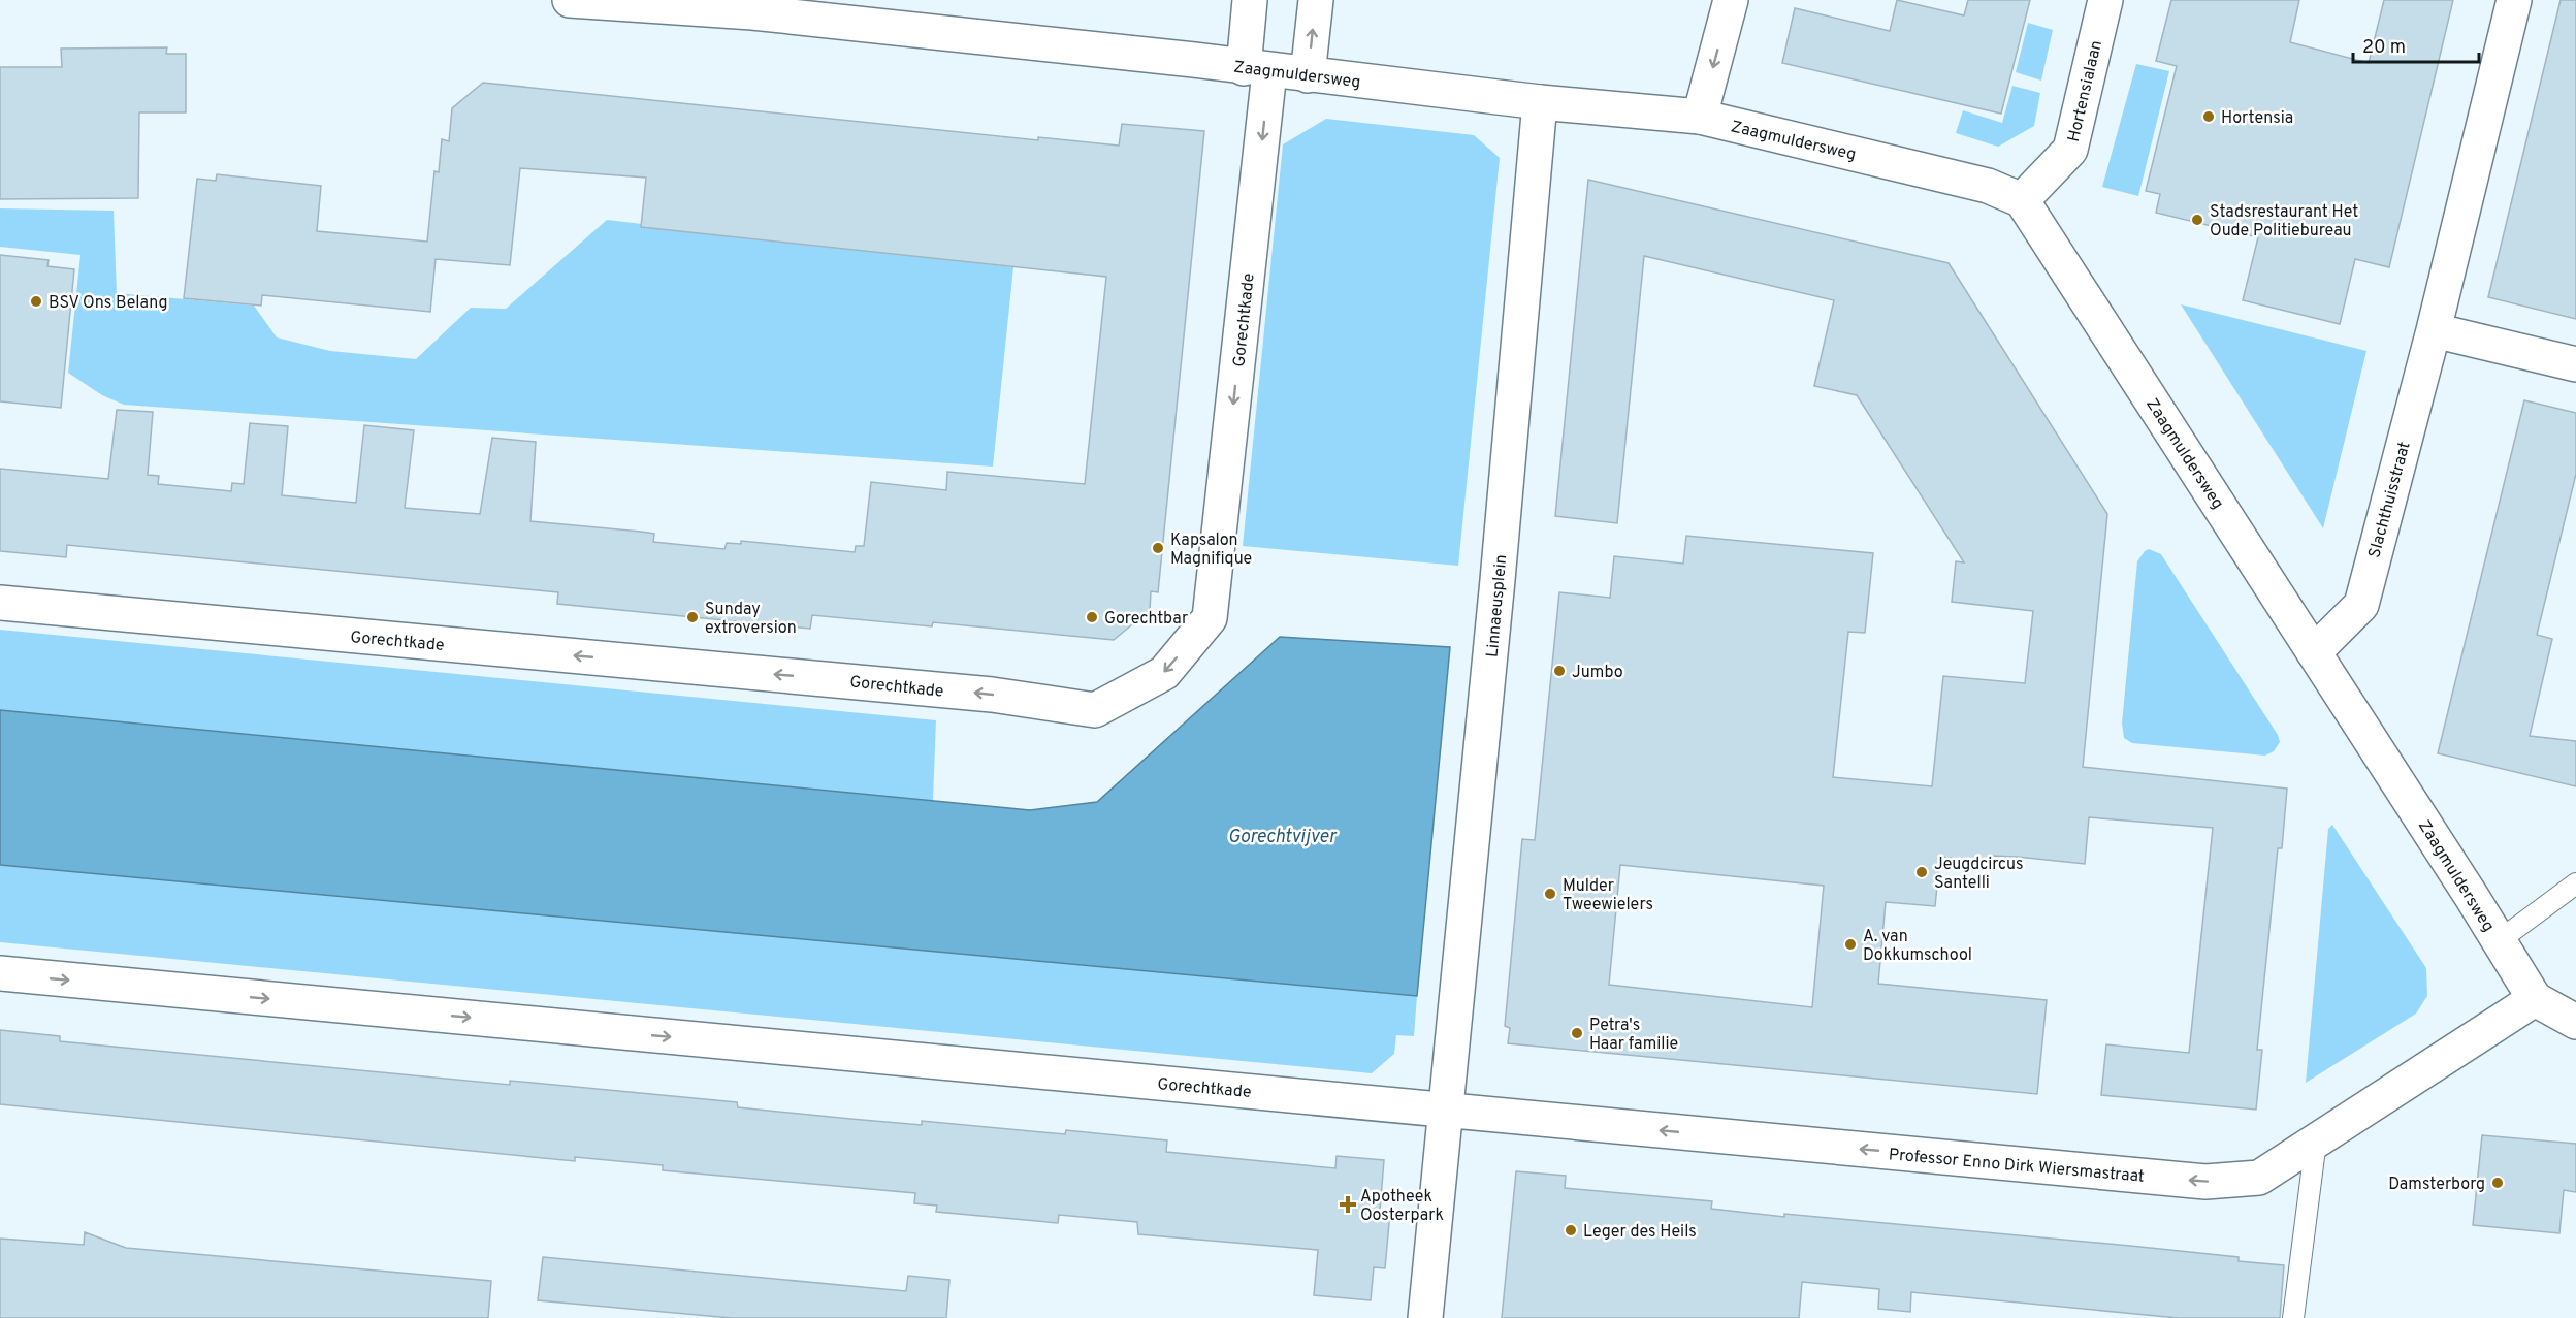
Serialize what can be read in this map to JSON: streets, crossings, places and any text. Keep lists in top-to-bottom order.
{
  "streets": {
    "street": [
      "Zaagmuldersweg",
      "Hortensialaan",
      "Gorechtkade",
      "Slachthuisstraat",
      "Linnaeusplein",
      "Professor Enno Dirk Wiersmastraat"
    ]
  },
  "crossings": [
    ["Zaagmuldersweg", "Hortensialaan"],
    ["Zaagmuldersweg", "Gorechtkade"],
    ["Zaagmuldersweg", "Slachthuisstraat"],
    ["Zaagmuldersweg", "Linnaeusplein"],
    ["Zaagmuldersweg", "Professor Enno Dirk Wiersmastraat"],
    ["Gorechtkade", "Linnaeusplein"],
    ["Gorechtkade", "Professor Enno Dirk Wiersmastraat"],
    ["Linnaeusplein", "Professor Enno Dirk Wiersmastraat"]
  ],
  "one_way": ["Professor Enno Dirk Wiersmastraat"],
  "water": ["Gorechtvijver"],
  "places": {
    "other": [
      "Hortensia",
      "Stadsrestaurant Het Oude Politiebureau",
      "BSV Ons Belang",
      "Kapsalon Magnifique",
      "Sunday extroversion",
      "Gorechtbar",
      "Jumbo",
      "Jeugdcircus Santelli",
      "Mulder Tweewielers",
      "A. van Dokkumschool",
      "Petra's Haar familie",
      "Damsterborg",
      "Leger des Heils"
    ],
    "health": ["Apotheek Oosterpark"]
  },
  "scale_bar": "20 m"
}
